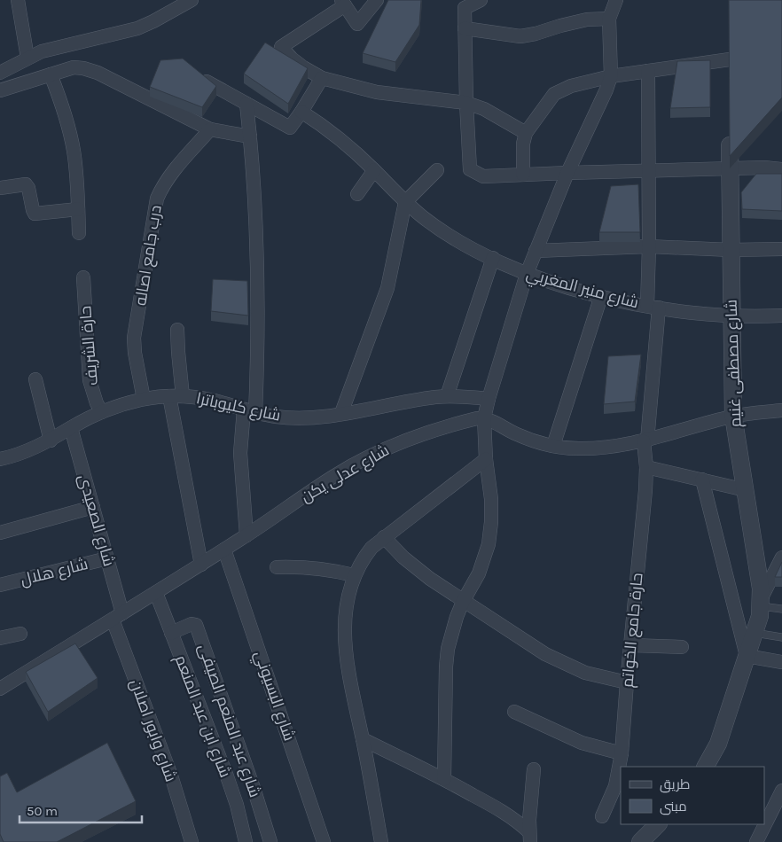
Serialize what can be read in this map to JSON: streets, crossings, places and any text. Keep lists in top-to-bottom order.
{
  "streets": {
    "street": [
      "درب جامع اصاله",
      "شارع منير المغربي",
      "حارة الشريف",
      "شارع مصطفى غنيم",
      "شارع كليوباترا",
      "شارع عدلى يكن",
      "شارع الصعيدى",
      "شارع هلال",
      "حارة جامع الخواتم",
      "شارع البسيوني",
      "شارع ابن عبد المنعم",
      "شارع عبد المنعم الصيفى",
      "شارع وابور اصلان"
    ]
  },
  "crossings": [
    ["درب جامع اصاله", "شارع كليوباترا"],
    ["شارع منير المغربي", "شارع مصطفى غنيم"],
    ["شارع منير المغربي", "حارة جامع الخواتم"],
    ["حارة الشريف", "شارع كليوباترا"],
    ["شارع كليوباترا", "شارع الصعيدى"],
    ["شارع عدلى يكن", "شارع الصعيدى"],
    ["شارع عدلى يكن", "شارع البسيوني"],
    ["شارع عدلى يكن", "شارع ابن عبد المنعم"],
    ["شارع عدلى يكن", "شارع وابور اصلان"],
    ["شارع الصعيدى", "شارع هلال"],
    ["شارع الصعيدى", "شارع وابور اصلان"],
    ["شارع ابن عبد المنعم", "شارع عبد المنعم الصيفى"]
  ],
  "legend": ["طريق", "مبنى"],
  "scale_bar": "50 m"
}
